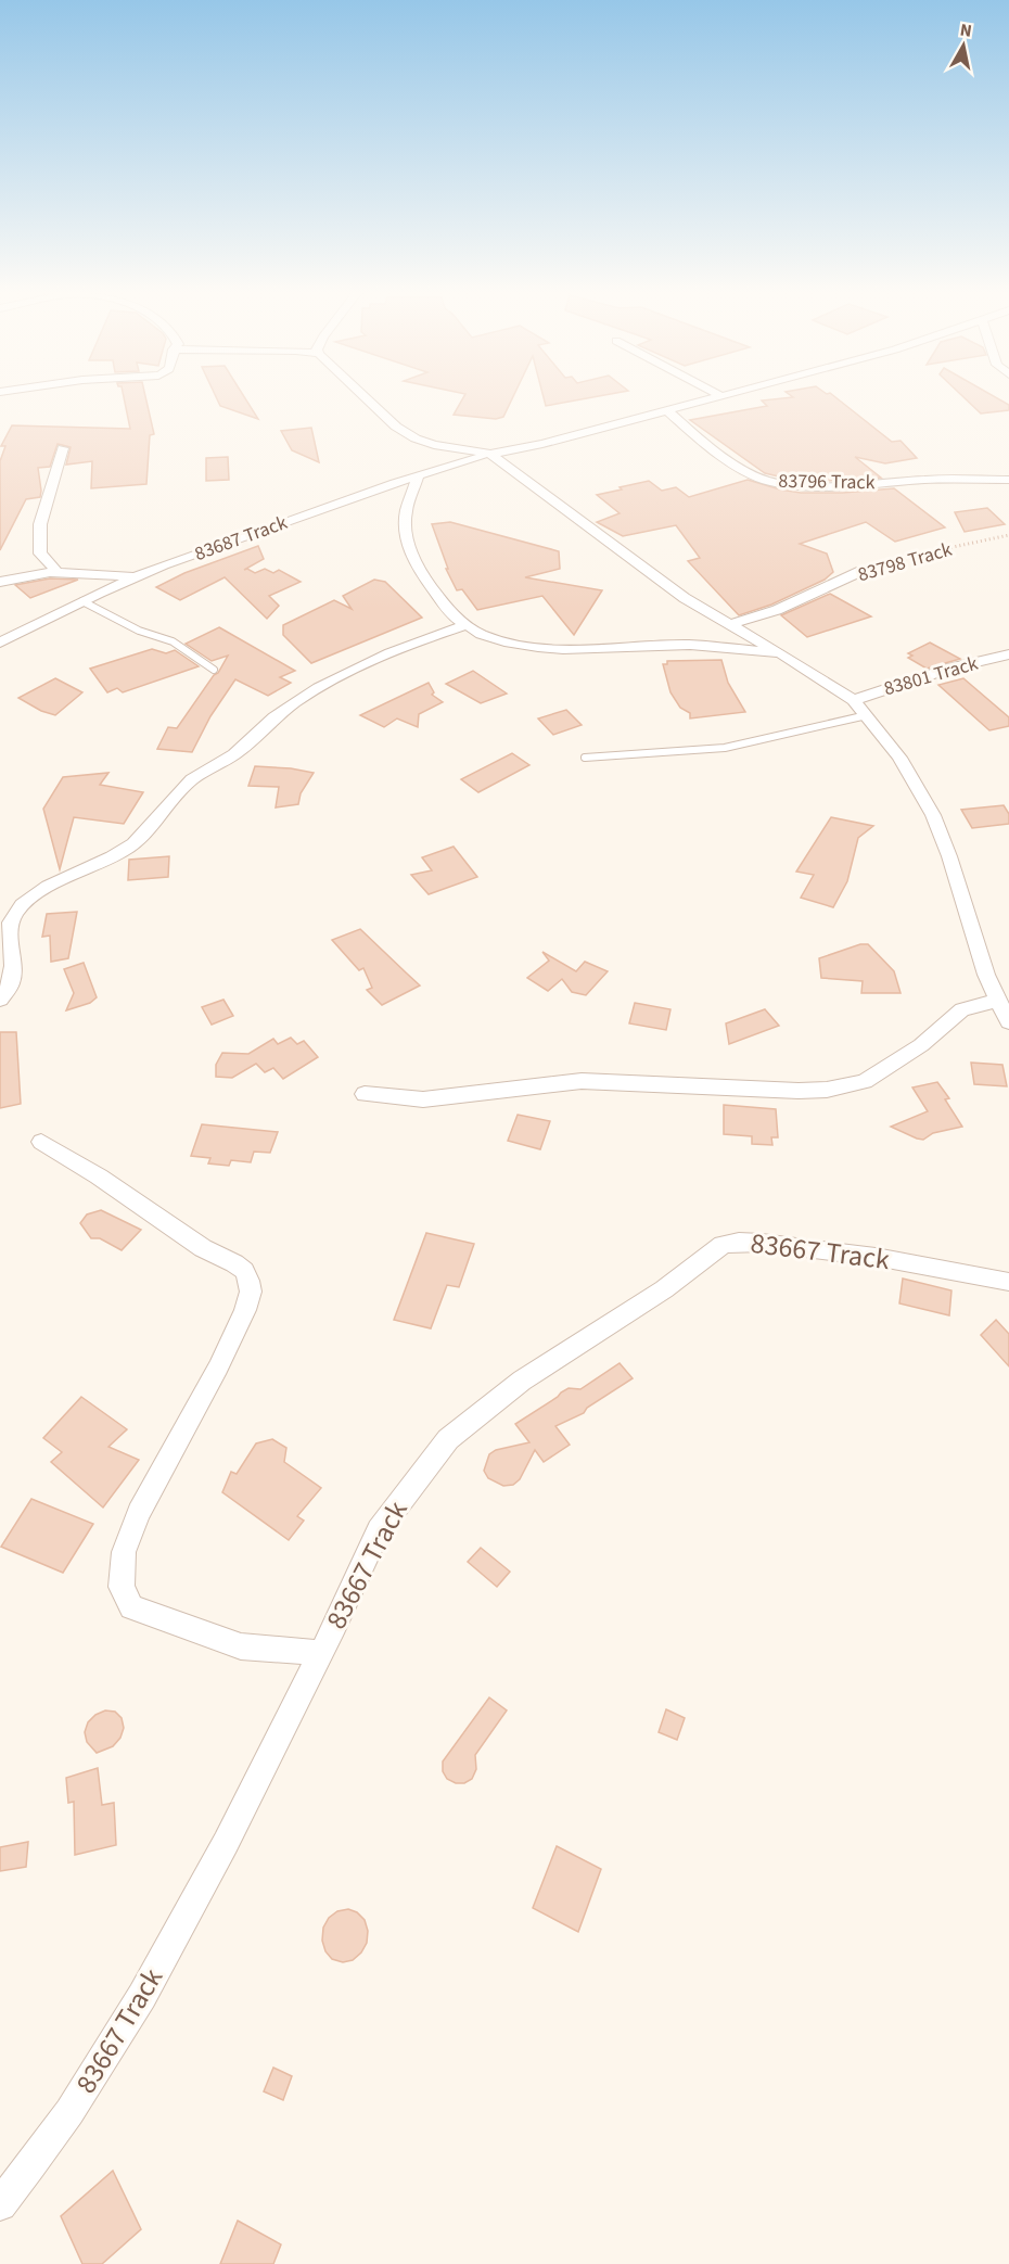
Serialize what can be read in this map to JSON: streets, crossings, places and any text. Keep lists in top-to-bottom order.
{
  "streets": {
    "street": [
      "83796 Track",
      "83687 Track",
      "83798 Track",
      "83801 Track",
      "83667 Track"
    ]
  },
  "north": "top"
}
